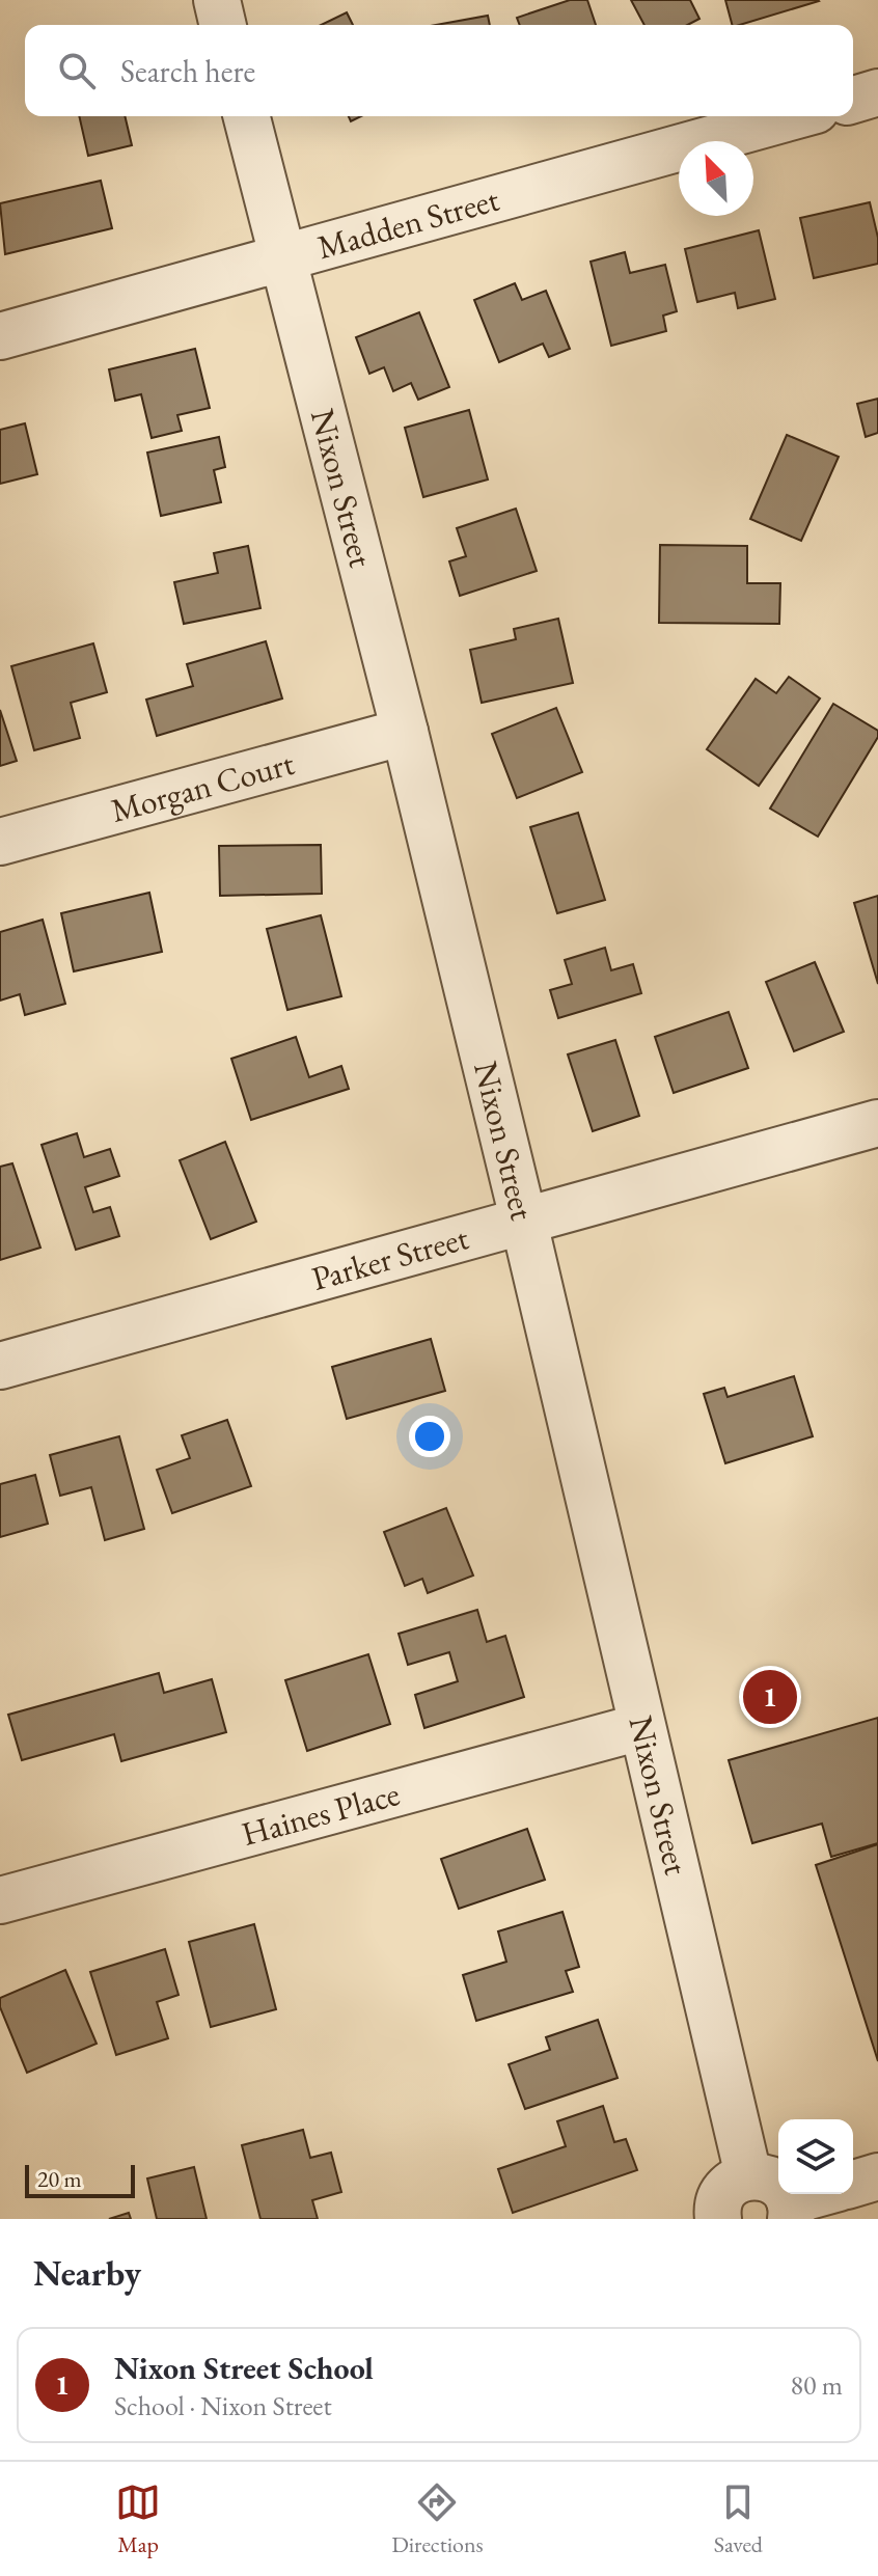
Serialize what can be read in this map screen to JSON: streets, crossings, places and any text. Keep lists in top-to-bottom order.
{
  "streets": {
    "street": [
      "Madden Street",
      "Nixon Street",
      "Morgan Court",
      "Parker Street",
      "Haines Place"
    ]
  },
  "crossings": [
    ["Madden Street", "Nixon Street"],
    ["Nixon Street", "Morgan Court"],
    ["Nixon Street", "Parker Street"],
    ["Nixon Street", "Haines Place"]
  ],
  "scale_bar": "20 m",
  "north": "top left",
  "page": {
    "search": "Search here",
    "pins": "1",
    "scale": "20 m",
    "heading": "Nearby",
    "list": [
      {
        "mark": "1",
        "name": "Nixon Street School",
        "note": "School · Nixon Street",
        "value": "80 m"
      }
    ],
    "nav": ["Map", "Directions", "Saved"]
  }
}
